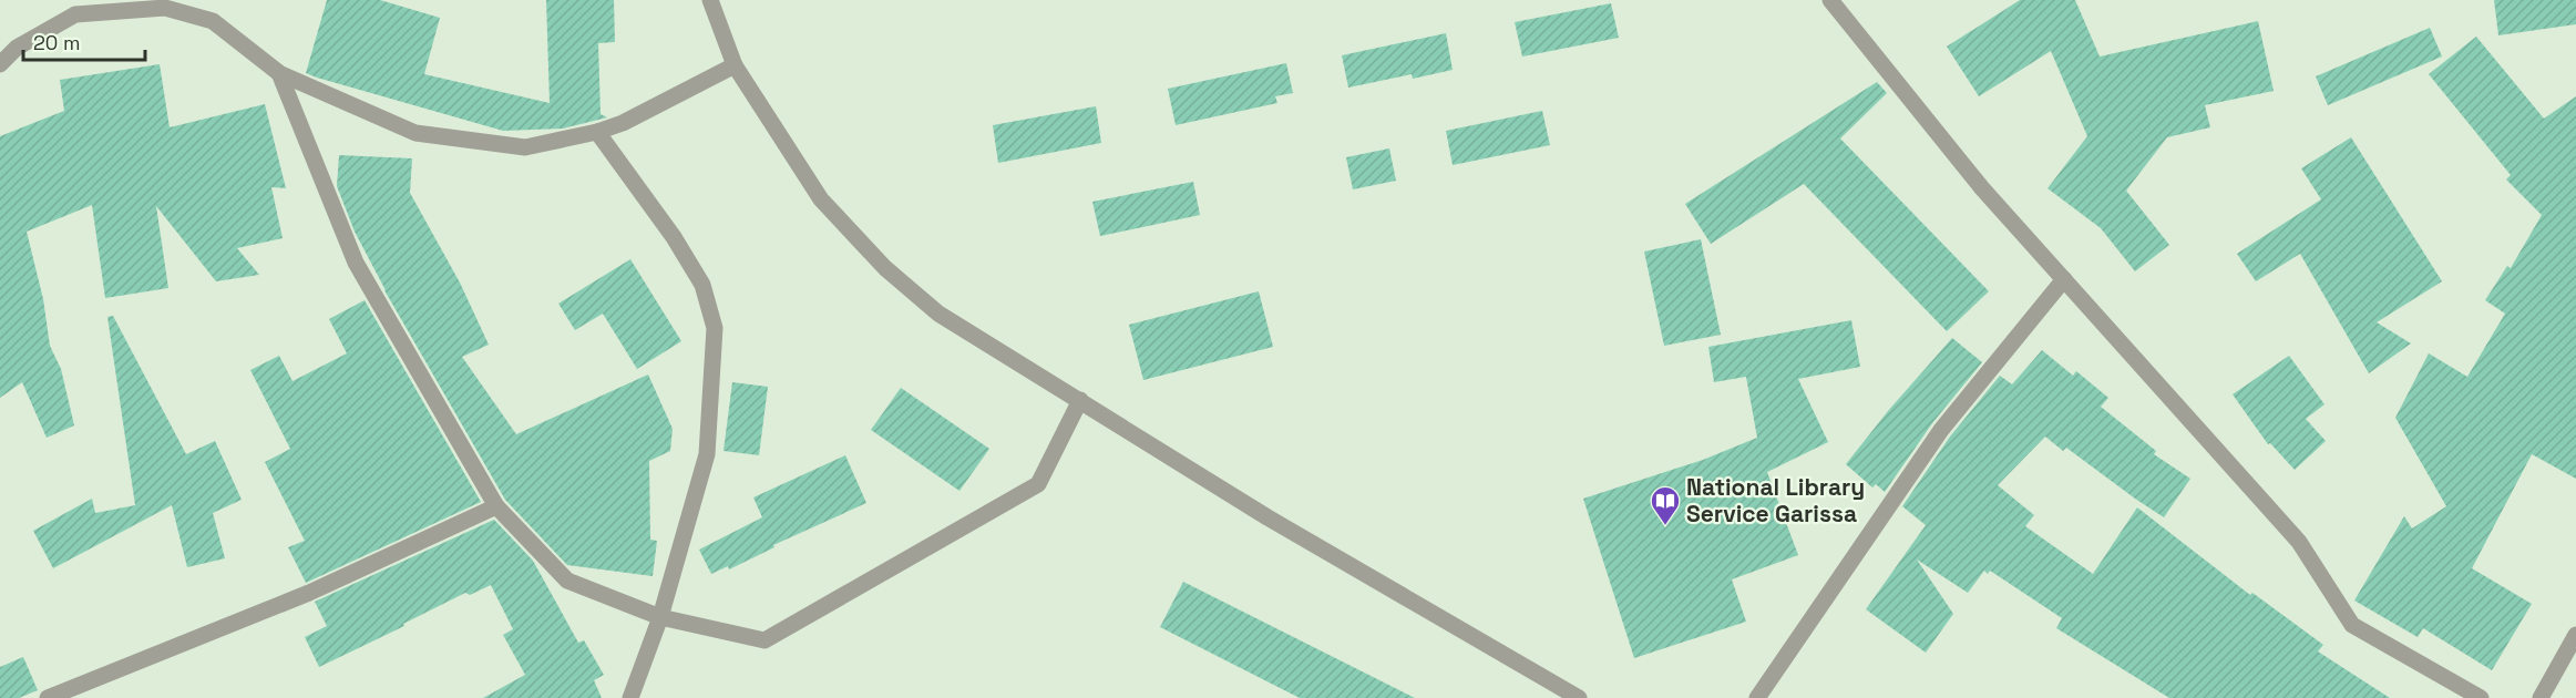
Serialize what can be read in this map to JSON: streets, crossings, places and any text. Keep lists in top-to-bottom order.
{
  "places": {
    "library": ["National Library Service Garissa"]
  },
  "scale_bar": "20 m"
}
